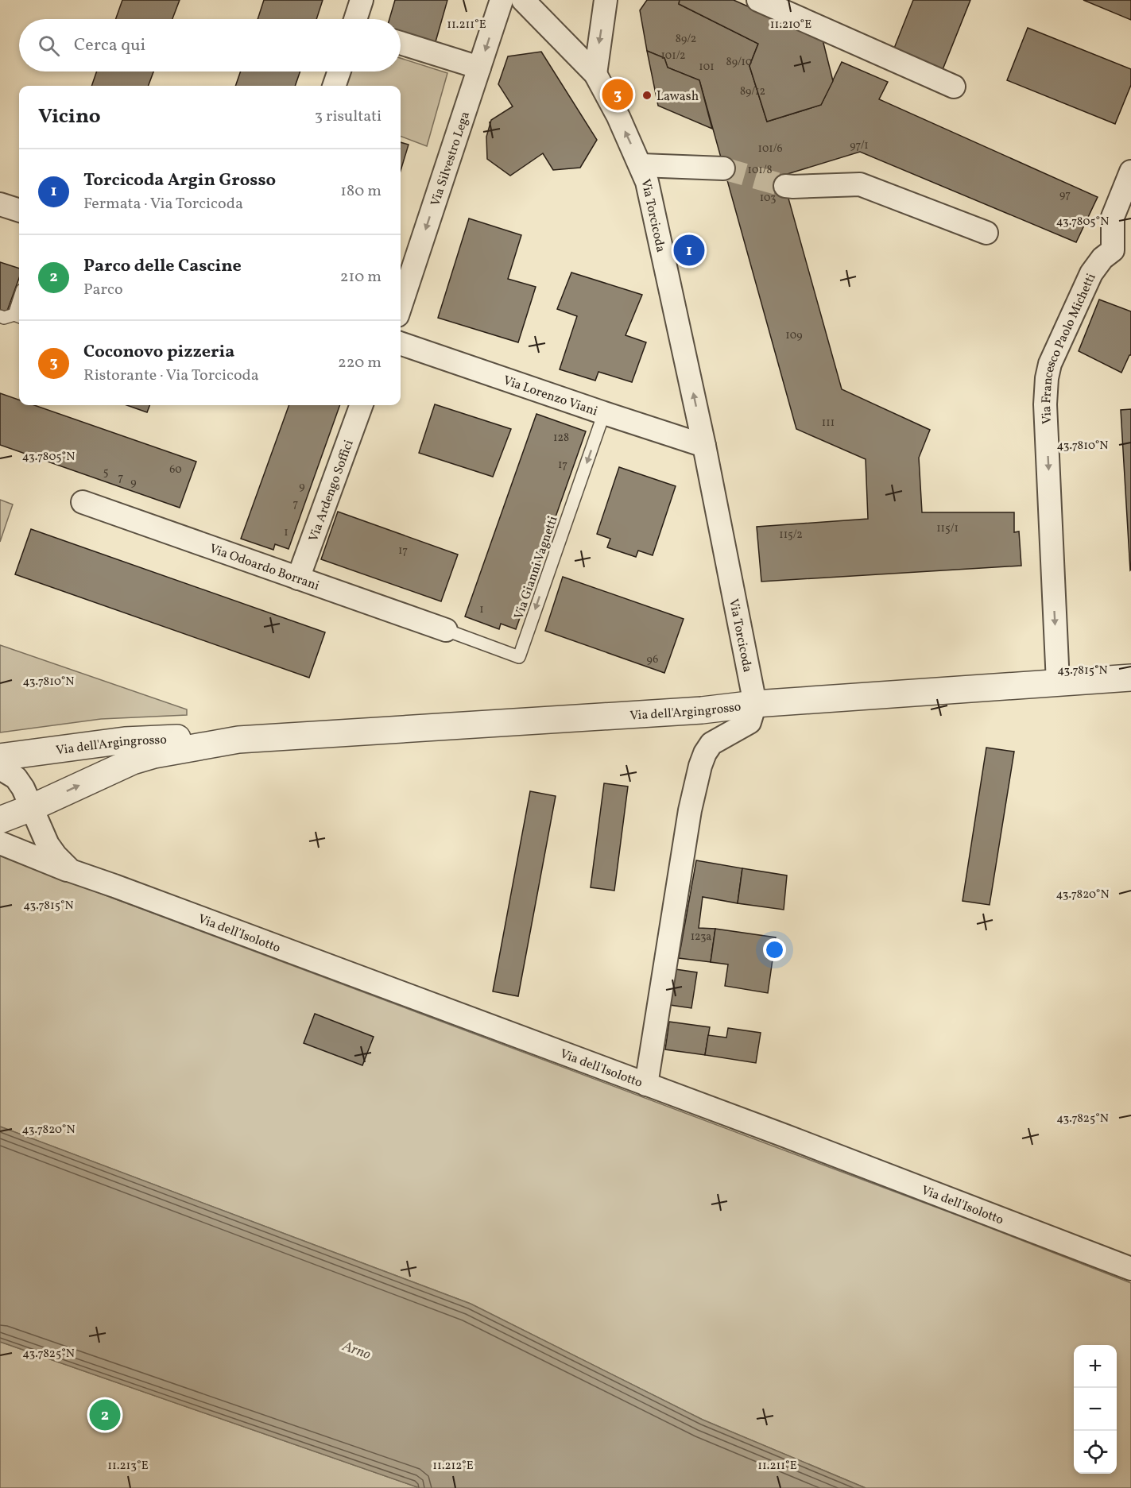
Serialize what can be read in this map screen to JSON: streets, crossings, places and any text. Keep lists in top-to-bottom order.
{
  "streets": {
    "street": [
      "Via Silvestro Lega",
      "Via Torcicoda",
      "Via Francesco Paolo Michetti",
      "Via Lorenzo Viani",
      "Via Ardengo Soffici",
      "Via Odoardo Borrani",
      "Via dell'Argingrosso",
      "Via dell'Isolotto"
    ],
    "lane": ["Via Gianni Vagnetti"]
  },
  "crossings": [
    ["Via Torcicoda", "Via Lorenzo Viani"],
    ["Via Torcicoda", "Via dell'Argingrosso"],
    ["Via Francesco Paolo Michetti", "Via dell'Argingrosso"],
    ["Via Lorenzo Viani", "Via Gianni Vagnetti"],
    ["Via Ardengo Soffici", "Via Odoardo Borrani"],
    ["Via Odoardo Borrani", "Via Gianni Vagnetti"],
    ["Via dell'Argingrosso", "Via dell'Isolotto"]
  ],
  "one_way": ["Via Silvestro Lega", "Via Torcicoda", "Via Francesco Paolo Michetti"],
  "water": ["Arno"],
  "places": ["Lawash"],
  "house_numbers": [
    "89/2",
    "101/2",
    "89/10",
    "101",
    "89/12",
    "97/1",
    "101/6",
    "101/8",
    "97",
    "103",
    "109",
    "111",
    "128",
    "17",
    "60",
    "5",
    "7",
    "9",
    "9",
    "7",
    "115/1",
    "1",
    "115/2",
    "17",
    "1",
    "96",
    "123a"
  ],
  "page": {
    "search": "Cerca qui",
    "pins": ["3", "1", "2"],
    "heading": ["Vicino", "3 risultati"],
    "list": [
      {
        "mark": "1",
        "name": "Torcicoda Argin Grosso",
        "note": "Fermata · Via Torcicoda",
        "value": "180 m"
      },
      {
        "mark": "2",
        "name": "Parco delle Cascine",
        "note": "Parco",
        "value": "210 m"
      },
      {
        "mark": "3",
        "name": "Coconovo pizzeria",
        "note": "Ristorante · Via Torcicoda",
        "value": "220 m"
      }
    ],
    "map_buttons": ["+", "−"]
  },
  "coordinates": [
    "11.211°E",
    "11.210°E",
    "43.7805°N",
    "43.7810°N",
    "43.7815°N",
    "43.7820°N",
    "43.7825°N",
    "11.213°E",
    "11.212°E"
  ]
}
